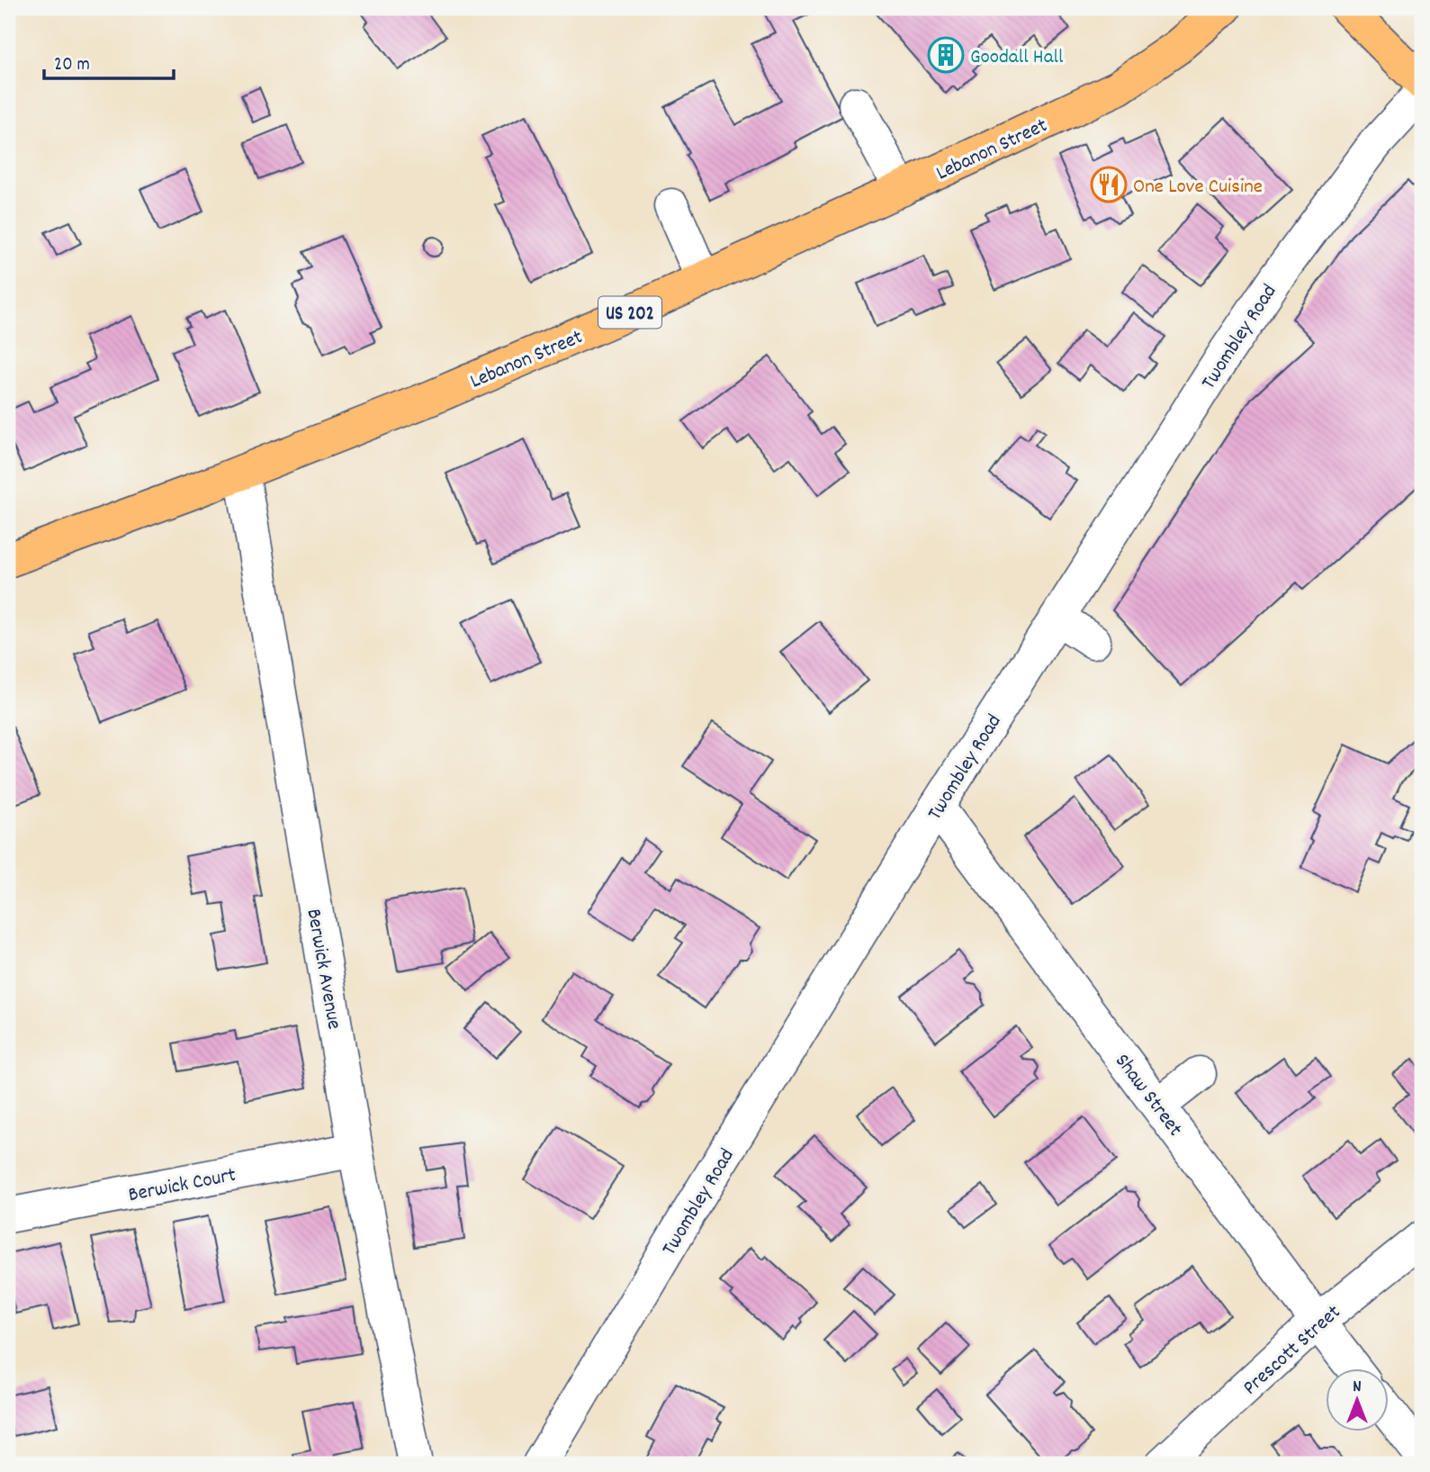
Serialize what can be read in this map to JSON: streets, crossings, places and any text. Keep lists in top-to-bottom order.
{
  "streets": {
    "highway": ["Lebanon Street", "US 202"],
    "street": [
      "Twombley Road",
      "Berwick Avenue",
      "Shaw Street",
      "Berwick Court",
      "Prescott Street"
    ]
  },
  "crossings": [
    ["Lebanon Street", "Berwick Avenue"],
    ["Twombley Road", "Shaw Street"],
    ["Berwick Avenue", "Berwick Court"],
    ["Shaw Street", "Prescott Street"]
  ],
  "places": {
    "building": ["Goodall Hall"],
    "restaurant": ["One Love Cuisine"]
  },
  "scale_bar": "20 m",
  "north": "top"
}
